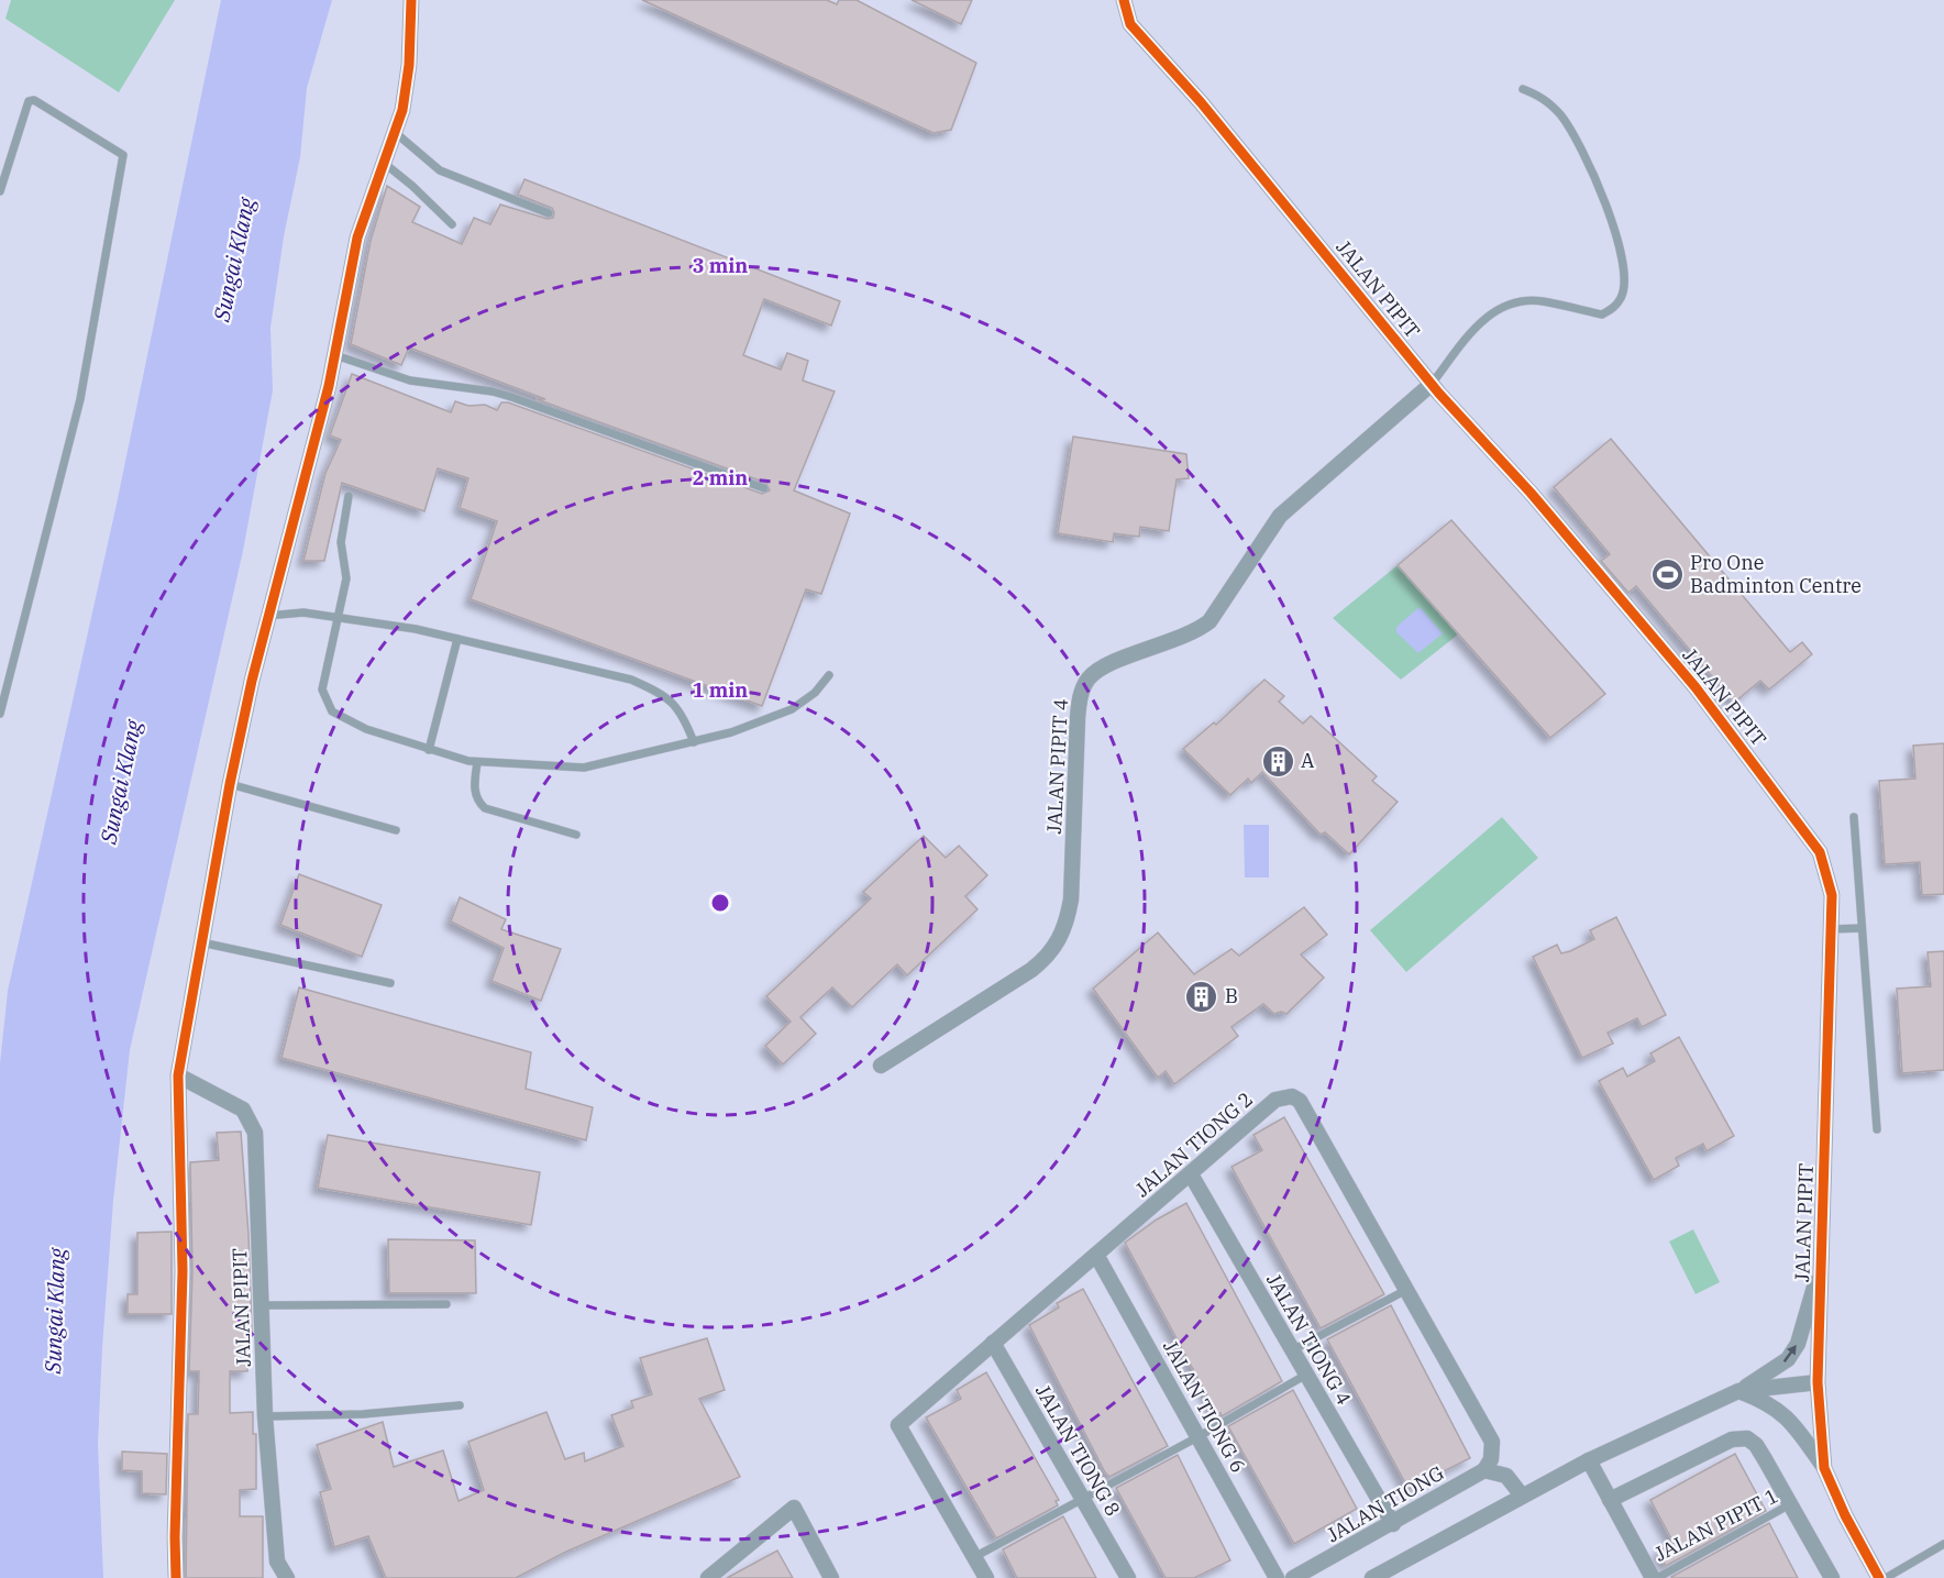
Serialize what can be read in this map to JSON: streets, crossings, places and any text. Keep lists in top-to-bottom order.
{
  "streets": {
    "street": [
      "JALAN PIPIT",
      "JALAN PIPIT 4",
      "JALAN TIONG 2",
      "JALAN TIONG 4",
      "JALAN TIONG 6",
      "JALAN TIONG 8",
      "JALAN TIONG",
      "JALAN PIPIT 1"
    ]
  },
  "crossings": [
    ["JALAN PIPIT", "JALAN PIPIT 4"],
    ["JALAN TIONG 2", "JALAN TIONG 4"],
    ["JALAN TIONG 2", "JALAN TIONG 6"],
    ["JALAN TIONG 2", "JALAN TIONG 8"],
    ["JALAN TIONG 2", "JALAN TIONG"],
    ["JALAN TIONG 4", "JALAN TIONG"]
  ],
  "water": ["Sungai Klang"],
  "places": {
    "sports": ["Pro One Badminton Centre"],
    "building": ["A", "B"]
  },
  "rings": ["3 min", "2 min", "1 min"]
}
